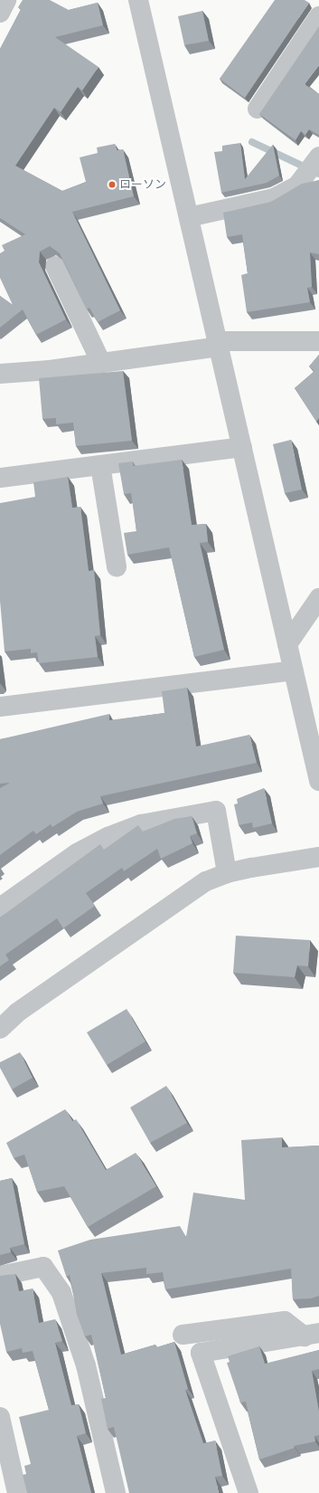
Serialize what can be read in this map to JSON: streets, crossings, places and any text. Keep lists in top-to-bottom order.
{
  "places": ["ローソン"]
}
